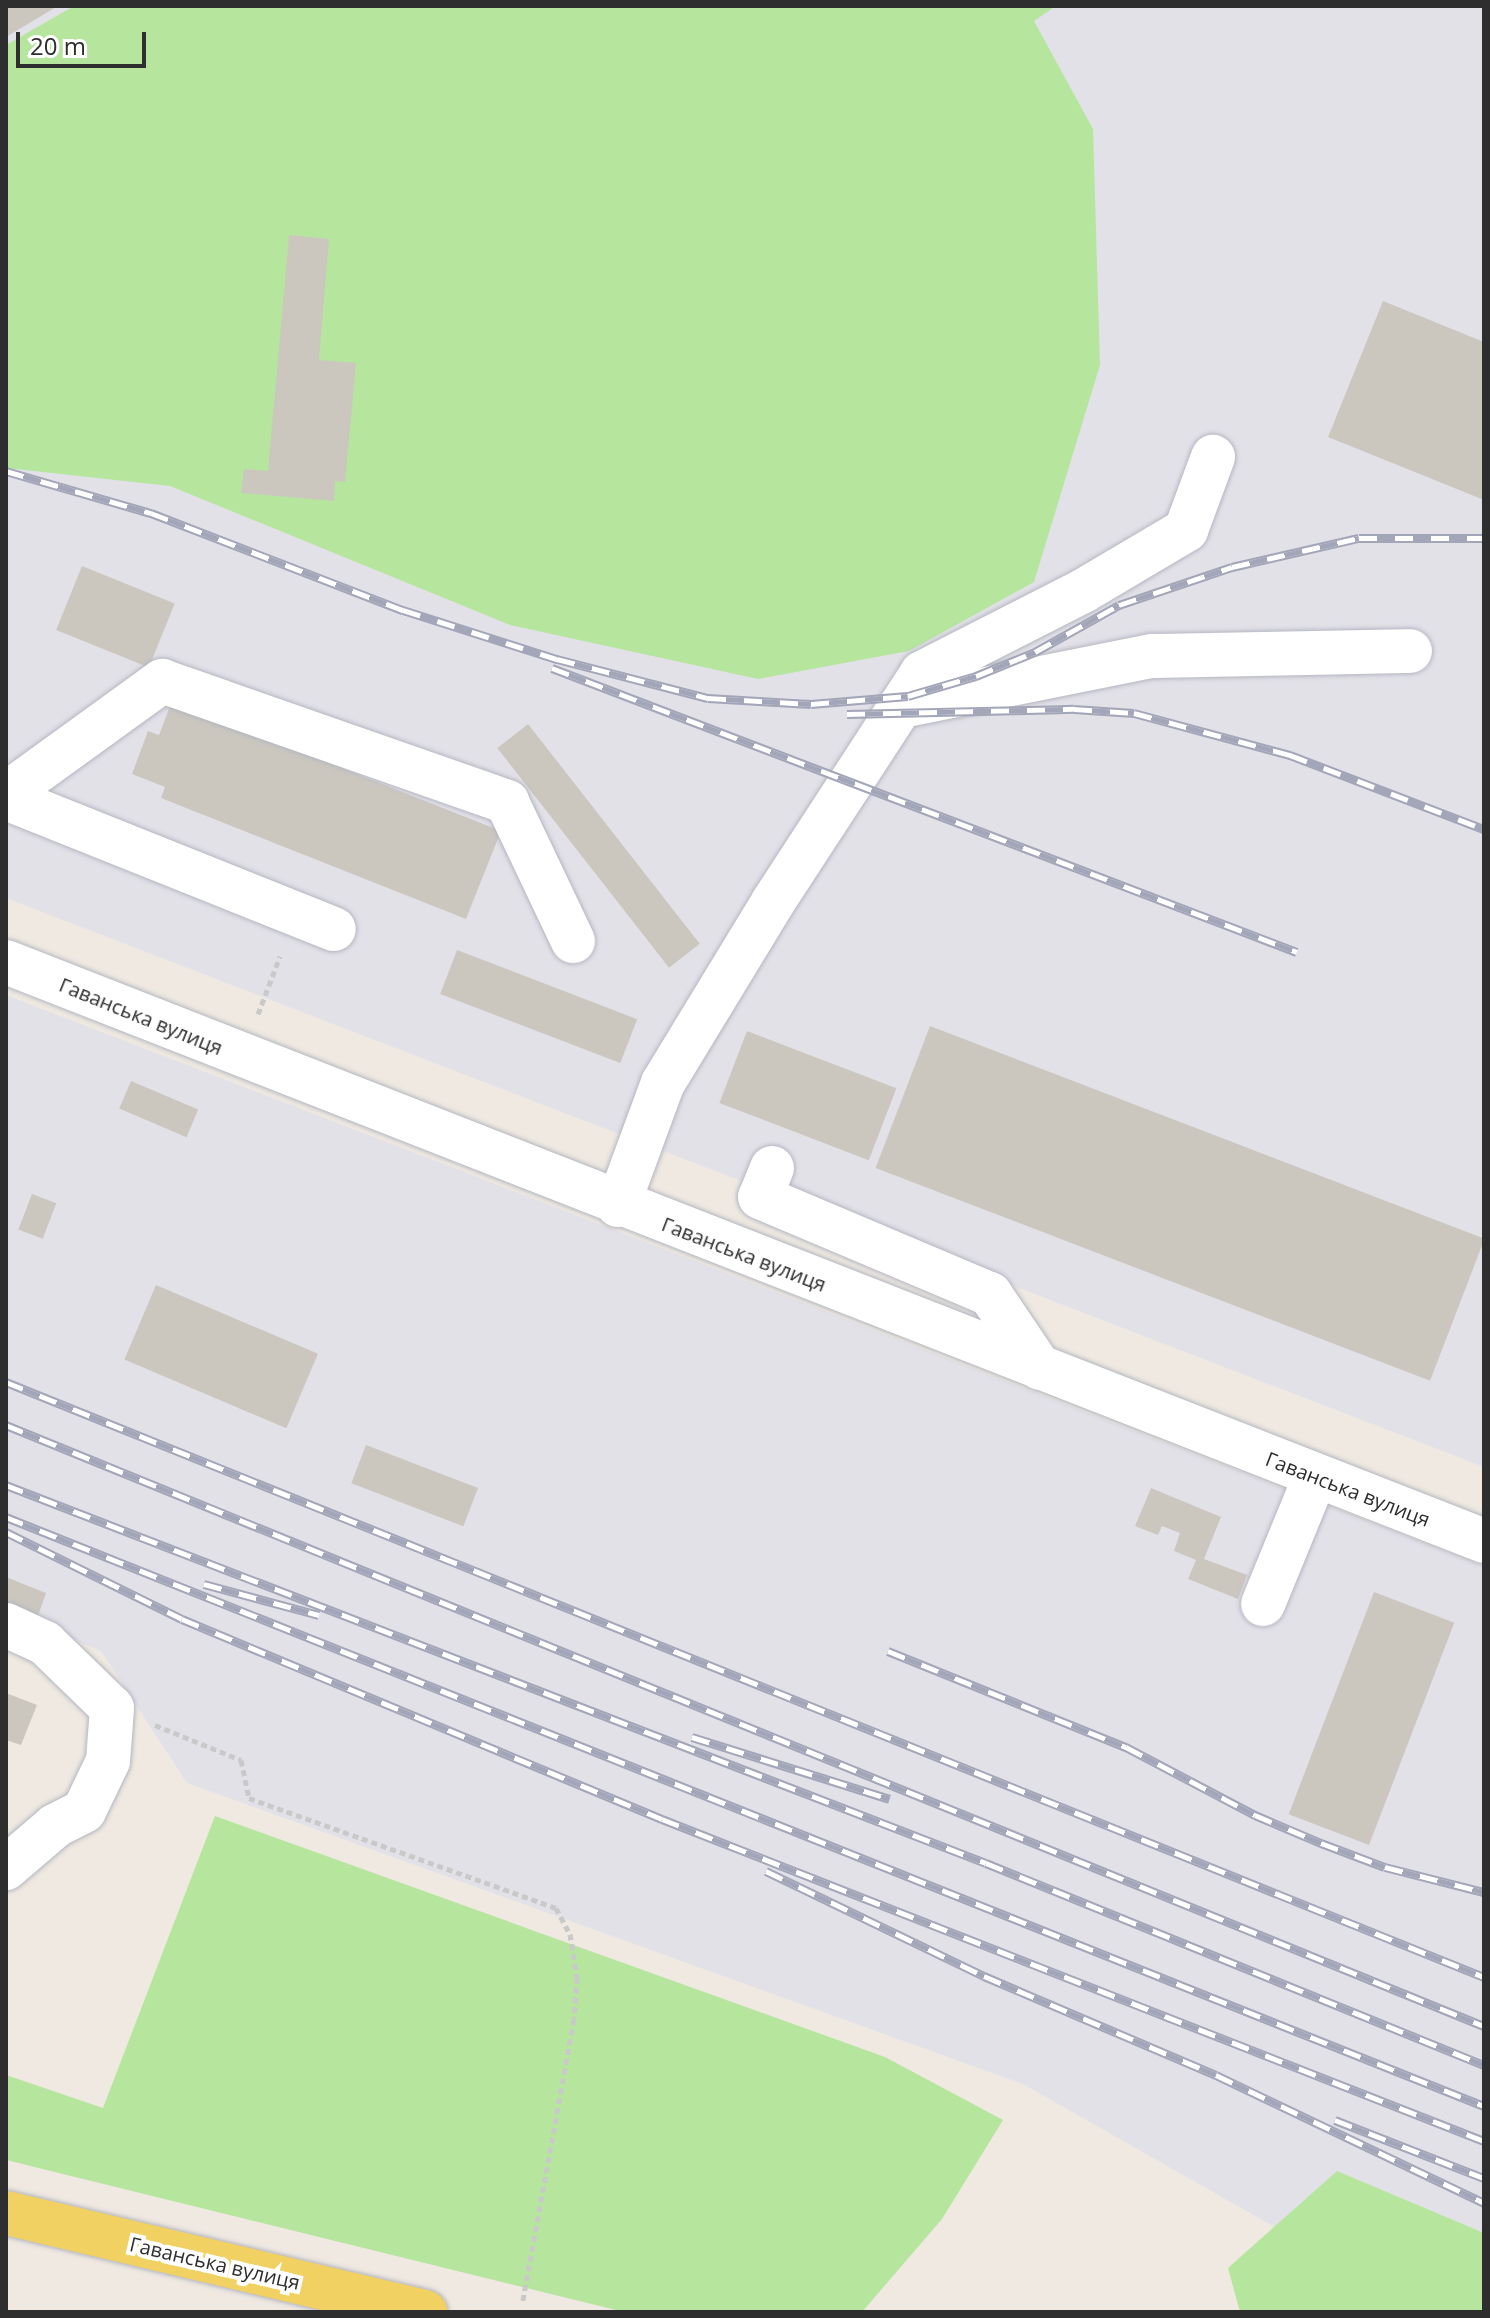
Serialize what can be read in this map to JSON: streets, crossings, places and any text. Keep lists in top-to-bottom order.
{
  "streets": {
    "main road": ["Гаванська вулиця"]
  },
  "scale_bar": "20 m"
}
